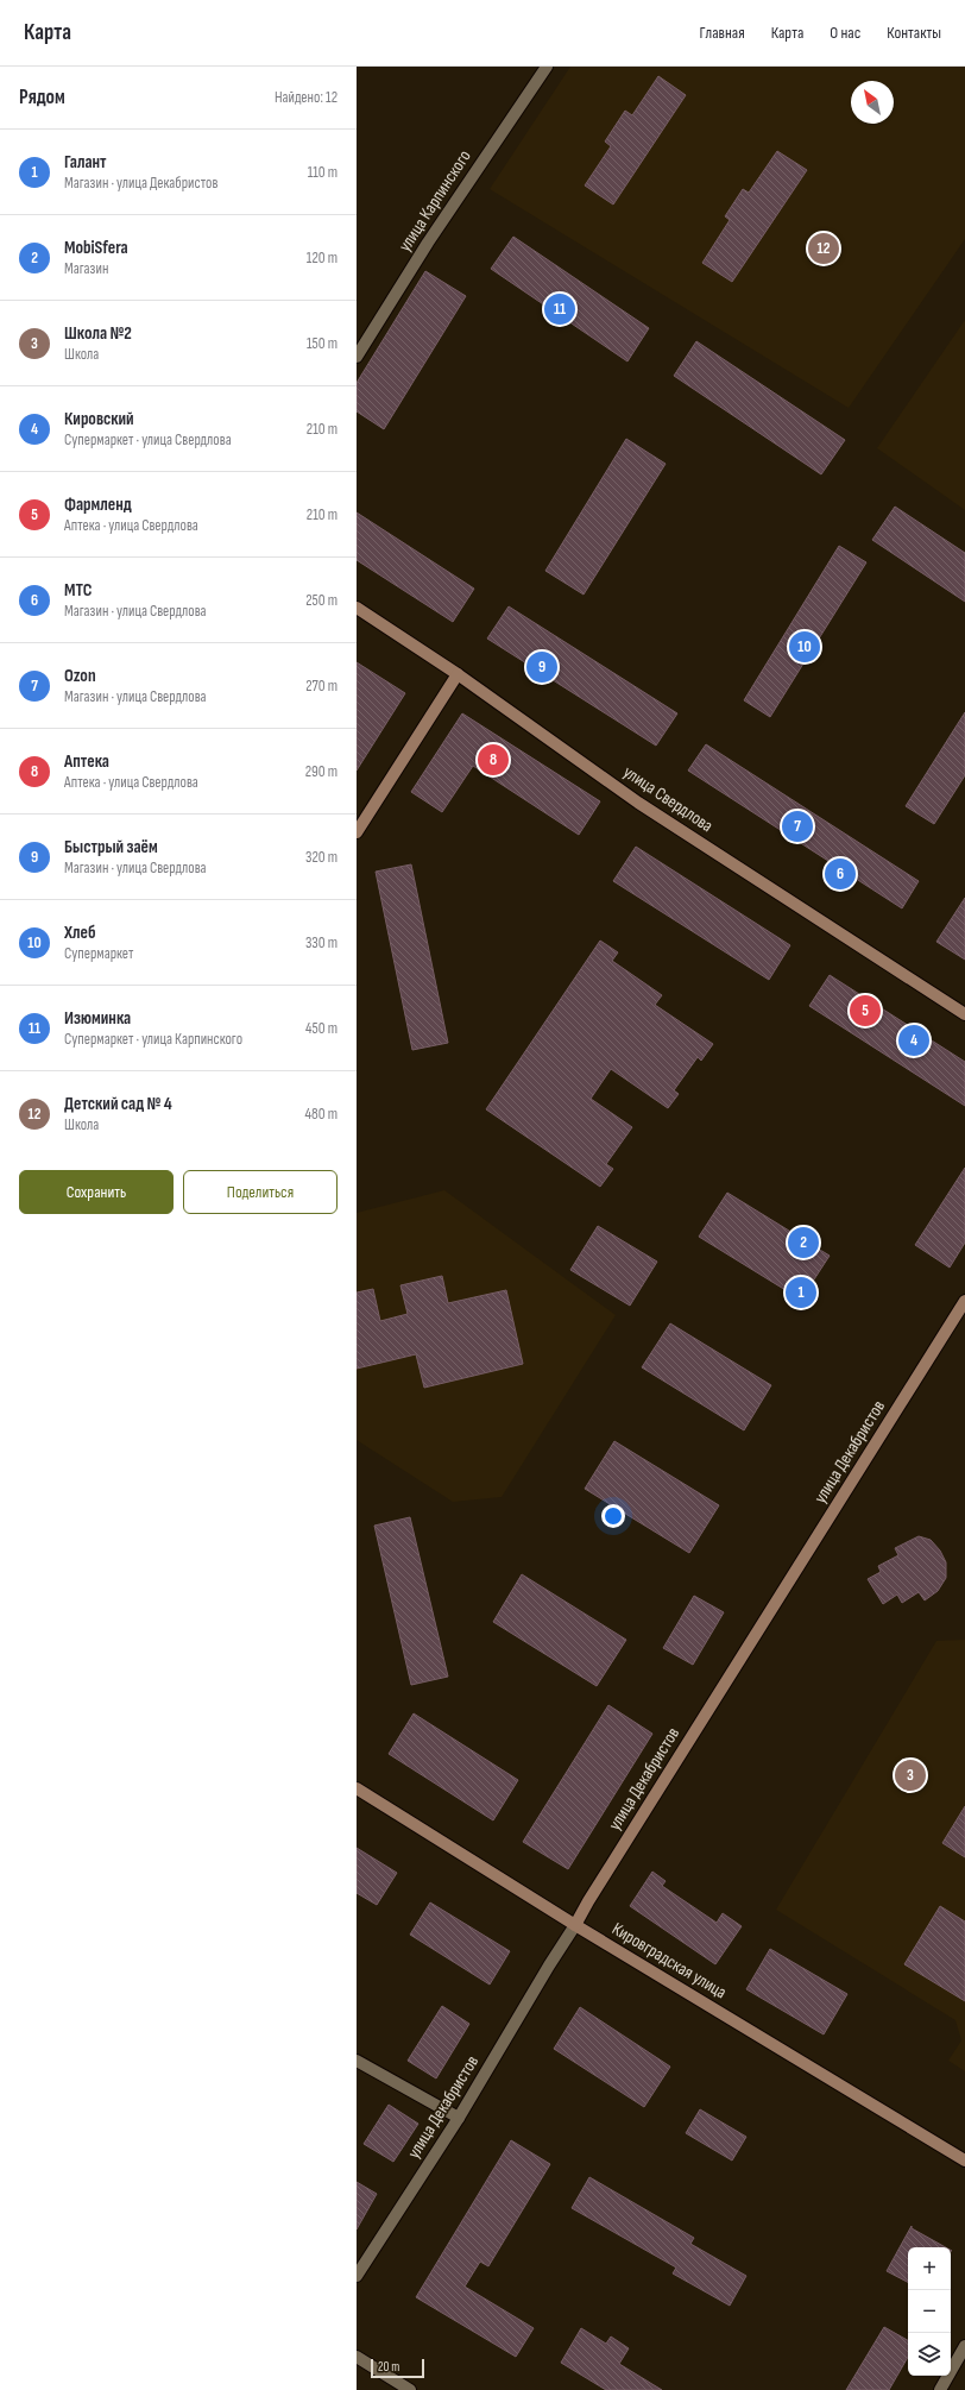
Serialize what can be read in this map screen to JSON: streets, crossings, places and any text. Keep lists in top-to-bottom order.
{
  "streets": {
    "main road": ["улица Свердлова", "улица Декабристов", "Кировградская улица"],
    "street": ["улица Карпинского"]
  },
  "crossings": [
    ["улица Декабристов", "Кировградская улица"]
  ],
  "scale_bar": "20 m",
  "north": "top left",
  "page": {
    "header": "Карта",
    "nav": [
      "Главная",
      "Карта",
      "О нас",
      "Контакты"
    ],
    "heading": ["Рядом", "Найдено: 12"],
    "list": [
      {
        "mark": "1",
        "name": "Галант",
        "note": "Магазин · улица Декабристов",
        "value": "110 m"
      },
      {
        "mark": "2",
        "name": "MobiSfera",
        "note": "Магазин",
        "value": "120 m"
      },
      {
        "mark": "3",
        "name": "Школа №2",
        "note": "Школа",
        "value": "150 m"
      },
      {
        "mark": "4",
        "name": "Кировский",
        "note": "Супермаркет · улица Свердлова",
        "value": "210 m"
      },
      {
        "mark": "5",
        "name": "Фармленд",
        "note": "Аптека · улица Свердлова",
        "value": "210 m"
      },
      {
        "mark": "6",
        "name": "МТС",
        "note": "Магазин · улица Свердлова",
        "value": "250 m"
      },
      {
        "mark": "7",
        "name": "Ozon",
        "note": "Магазин · улица Свердлова",
        "value": "270 m"
      },
      {
        "mark": "8",
        "name": "Аптека",
        "note": "Аптека · улица Свердлова",
        "value": "290 m"
      },
      {
        "mark": "9",
        "name": "Быстрый заём",
        "note": "Магазин · улица Свердлова",
        "value": "320 m"
      },
      {
        "mark": "10",
        "name": "Хлеб",
        "note": "Супермаркет",
        "value": "330 m"
      },
      {
        "mark": "11",
        "name": "Изюминка",
        "note": "Супермаркет · улица Карпинского",
        "value": "450 m"
      },
      {
        "mark": "12",
        "name": "Детский сад № 4",
        "note": "Школа",
        "value": "480 m"
      }
    ],
    "pins": [
      "12",
      "11",
      "10",
      "9",
      "8",
      "7",
      "6",
      "5",
      "4",
      "2",
      "1",
      "3"
    ],
    "buttons": ["Сохранить", "Поделиться"],
    "map_buttons": ["+", "−"],
    "scale": "20 m"
  }
}
